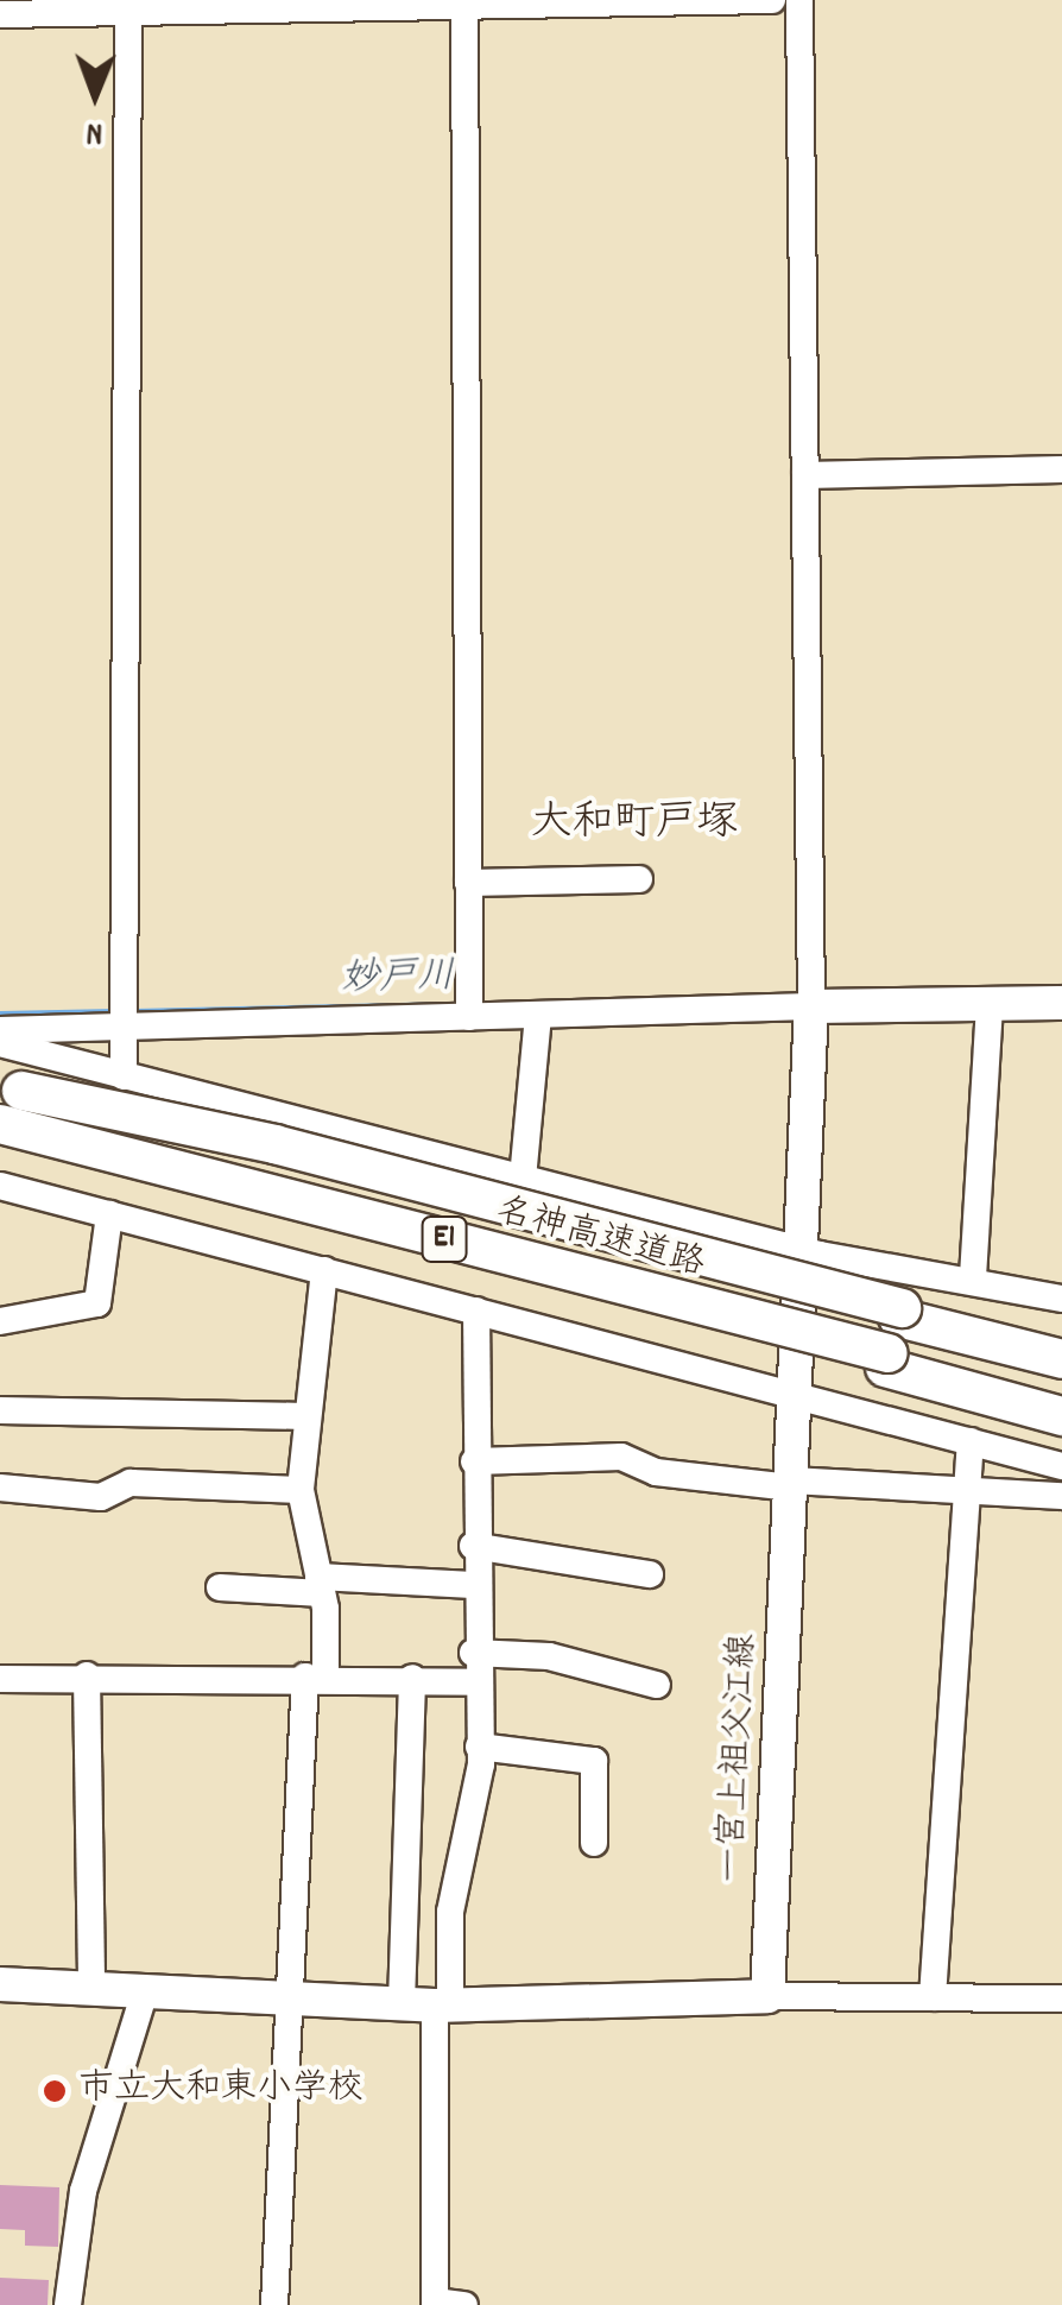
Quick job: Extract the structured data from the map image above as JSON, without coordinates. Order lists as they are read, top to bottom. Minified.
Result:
{"streets":{"highway":["E1","名神高速道路"],"main road":["一宮上祖父江線"]},"districts":["大和町戸塚"],"water":["妙戸川"],"places":["市立大和東小学校"],"north":"bottom"}
